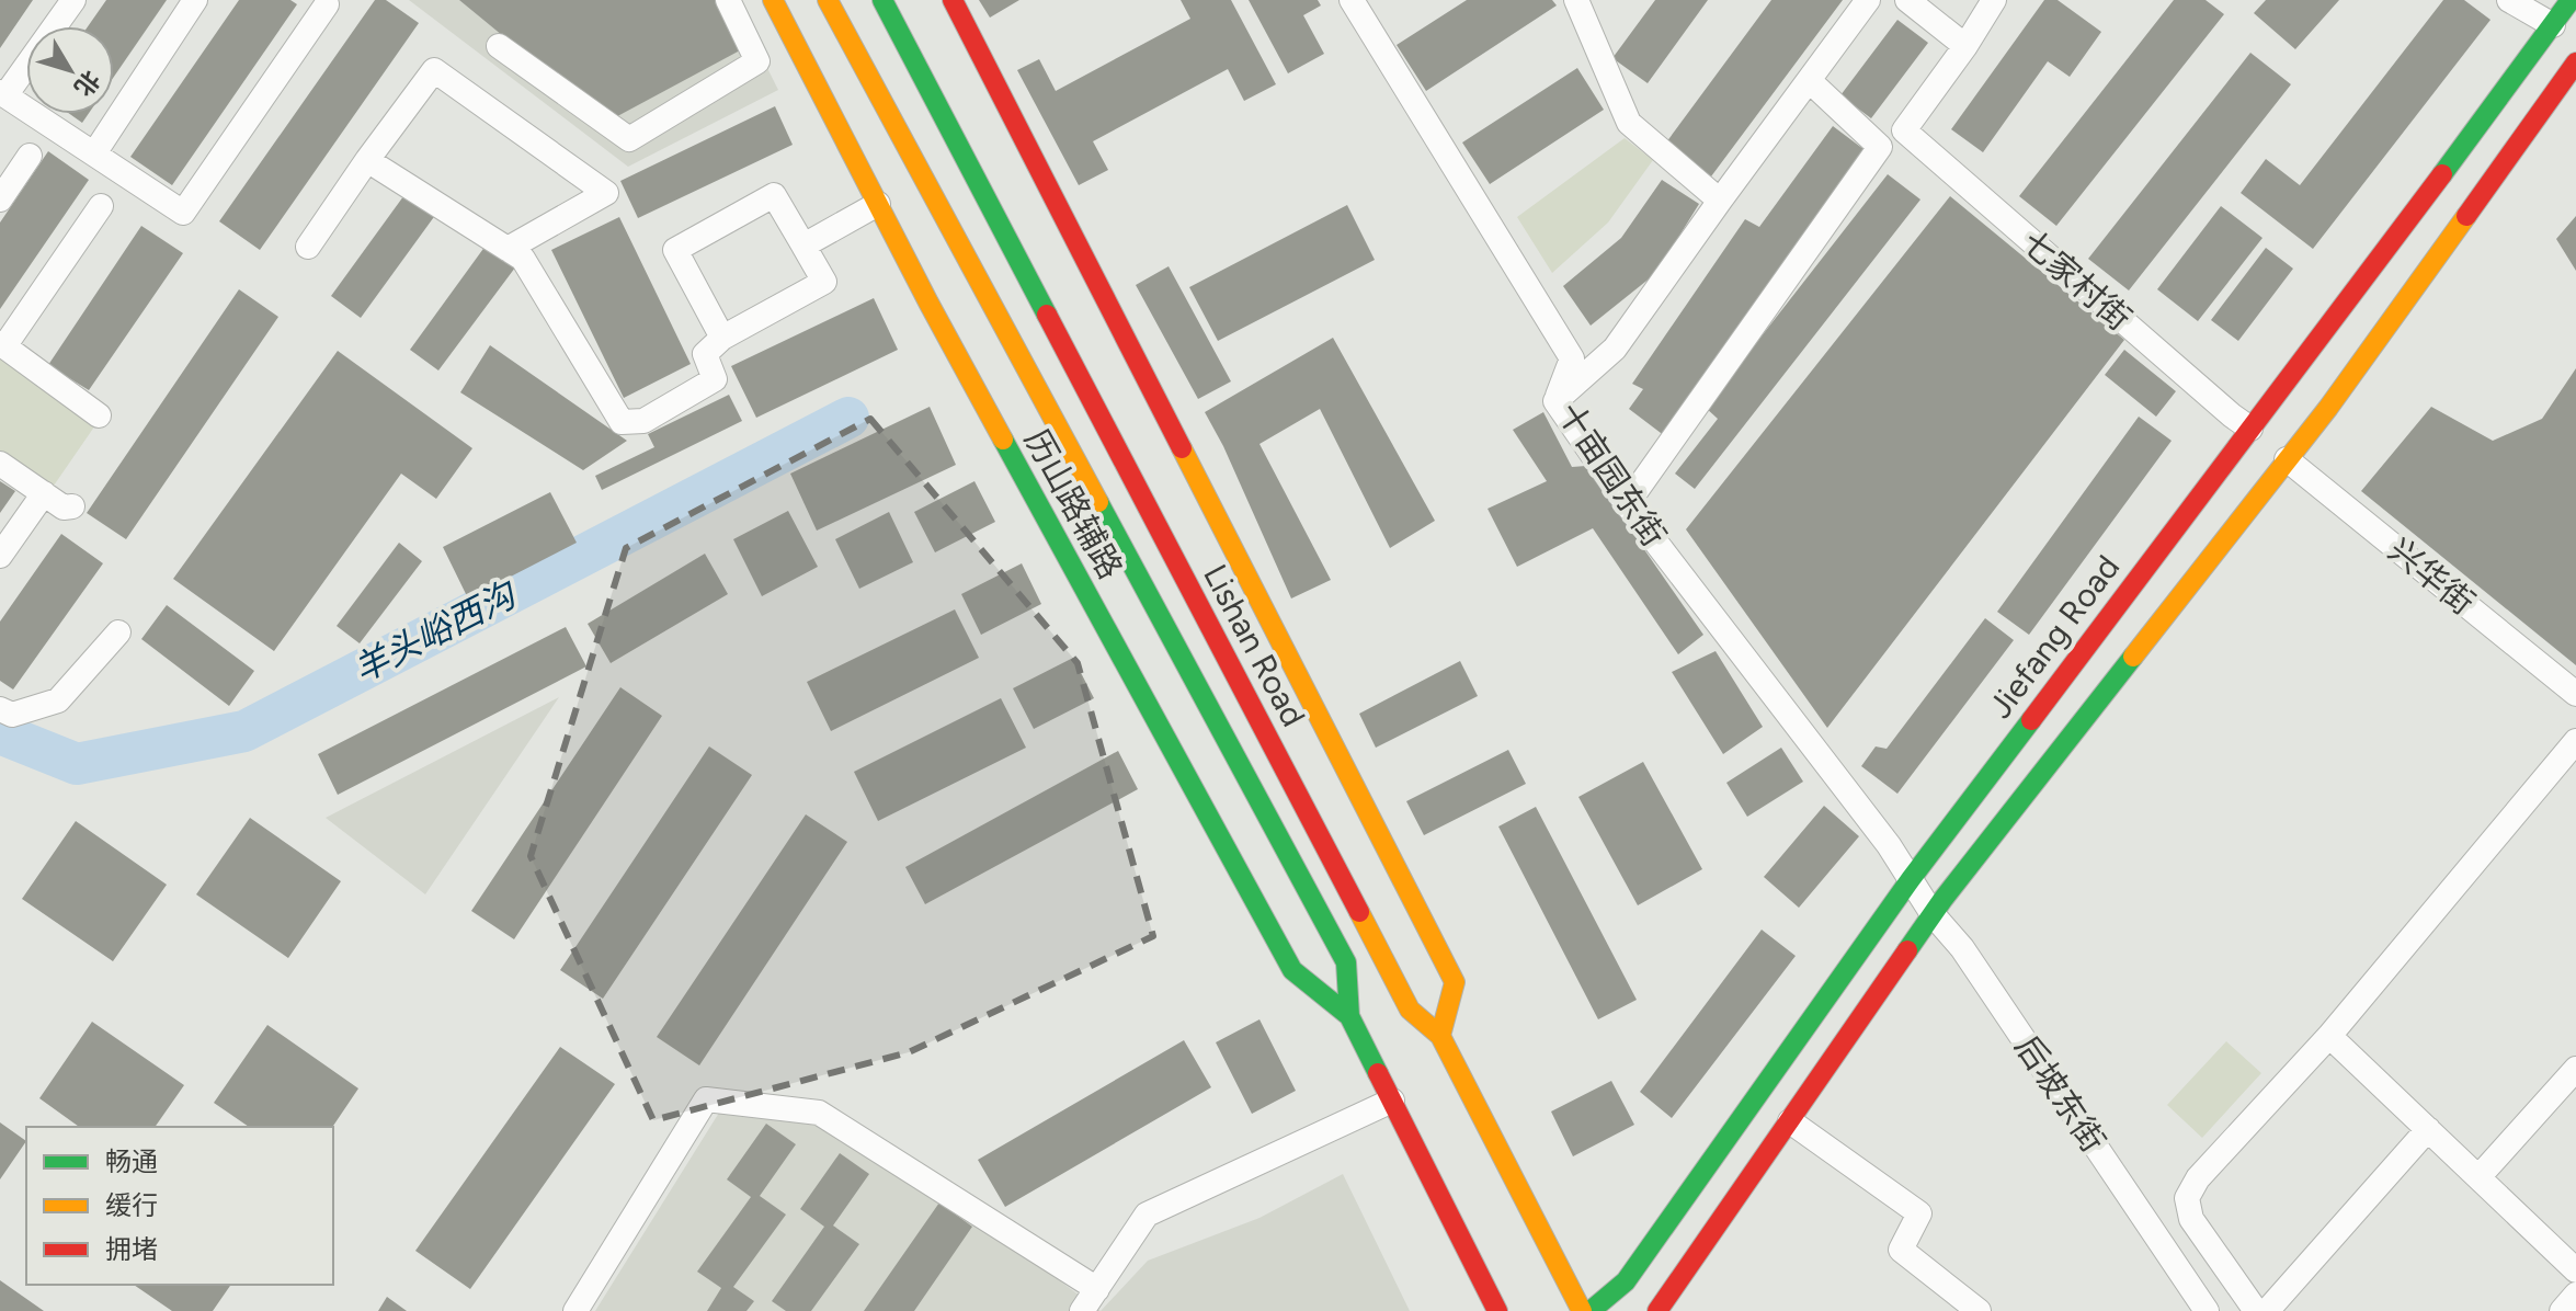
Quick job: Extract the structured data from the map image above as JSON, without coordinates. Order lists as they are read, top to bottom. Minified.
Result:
{"streets":{"main road":["历山路辅路","Jiefang Road","Lishan Road"],"street":["七家村街","十亩园东街","兴华街","后坡东街"]},"crossings":[["七家村街","Jiefang Road"],["十亩园东街","Jiefang Road"],["十亩园东街","后坡东街"],["历山路辅路","Lishan Road"],["Jiefang Road","后坡东街"]],"water":["羊头峪西沟"],"legend":["畅通","缓行","拥堵"],"north":"bottom right"}
